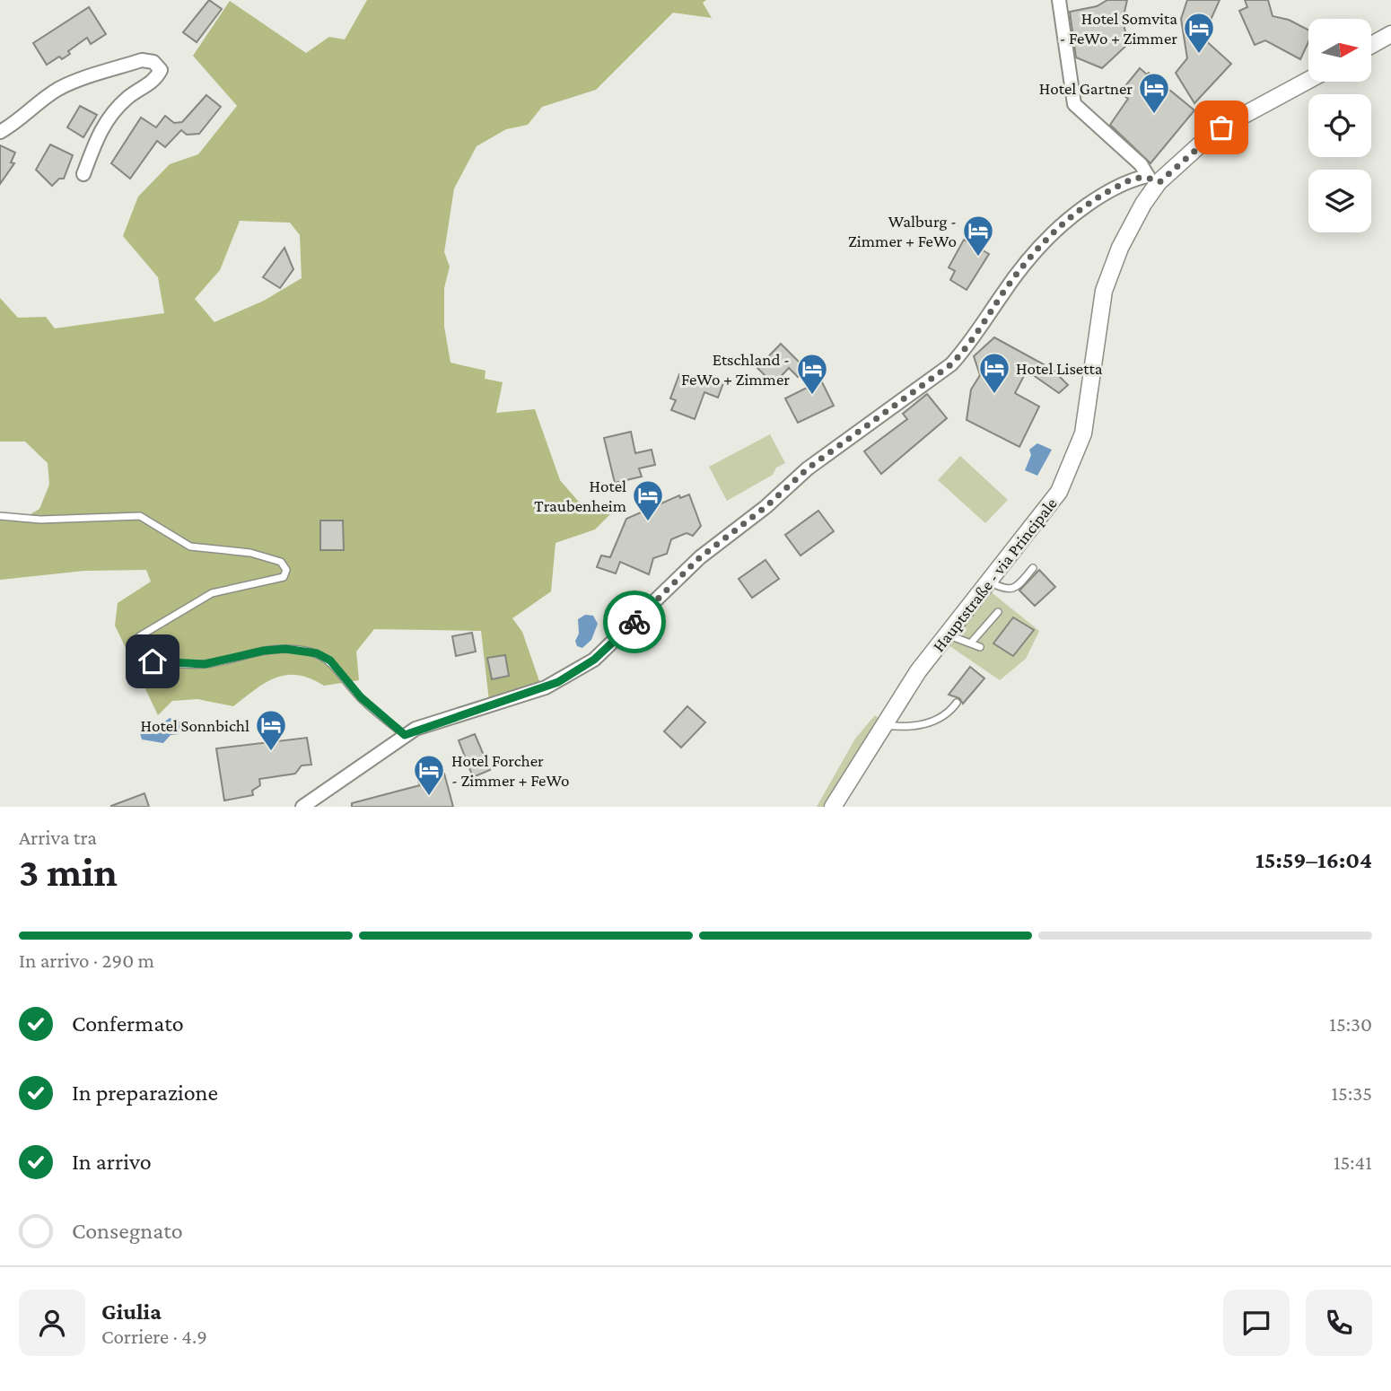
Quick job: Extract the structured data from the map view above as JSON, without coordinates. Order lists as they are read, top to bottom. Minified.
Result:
{"streets":{"street":["Hauptstraße - via Principale"]},"places":{"hotel":["Hotel Somvita - FeWo + Zimmer","Hotel Gartner","Walburg - Zimmer + FeWo","Hotel Lisetta","Etschland - FeWo + Zimmer","Hotel Traubenheim","Hotel Sonnbichl","Hotel Forcher - Zimmer + FeWo"]},"north":"right","page":{"heading":["3 min","Arriva tra","15:59–16:04"],"panel":["Giulia","Corriere · 4.9"],"bar":"In arrivo · 290 m","list":[["Confermato","15:30"],["In preparazione","15:35"],["In arrivo","15:41"],"Consegnato"]}}
